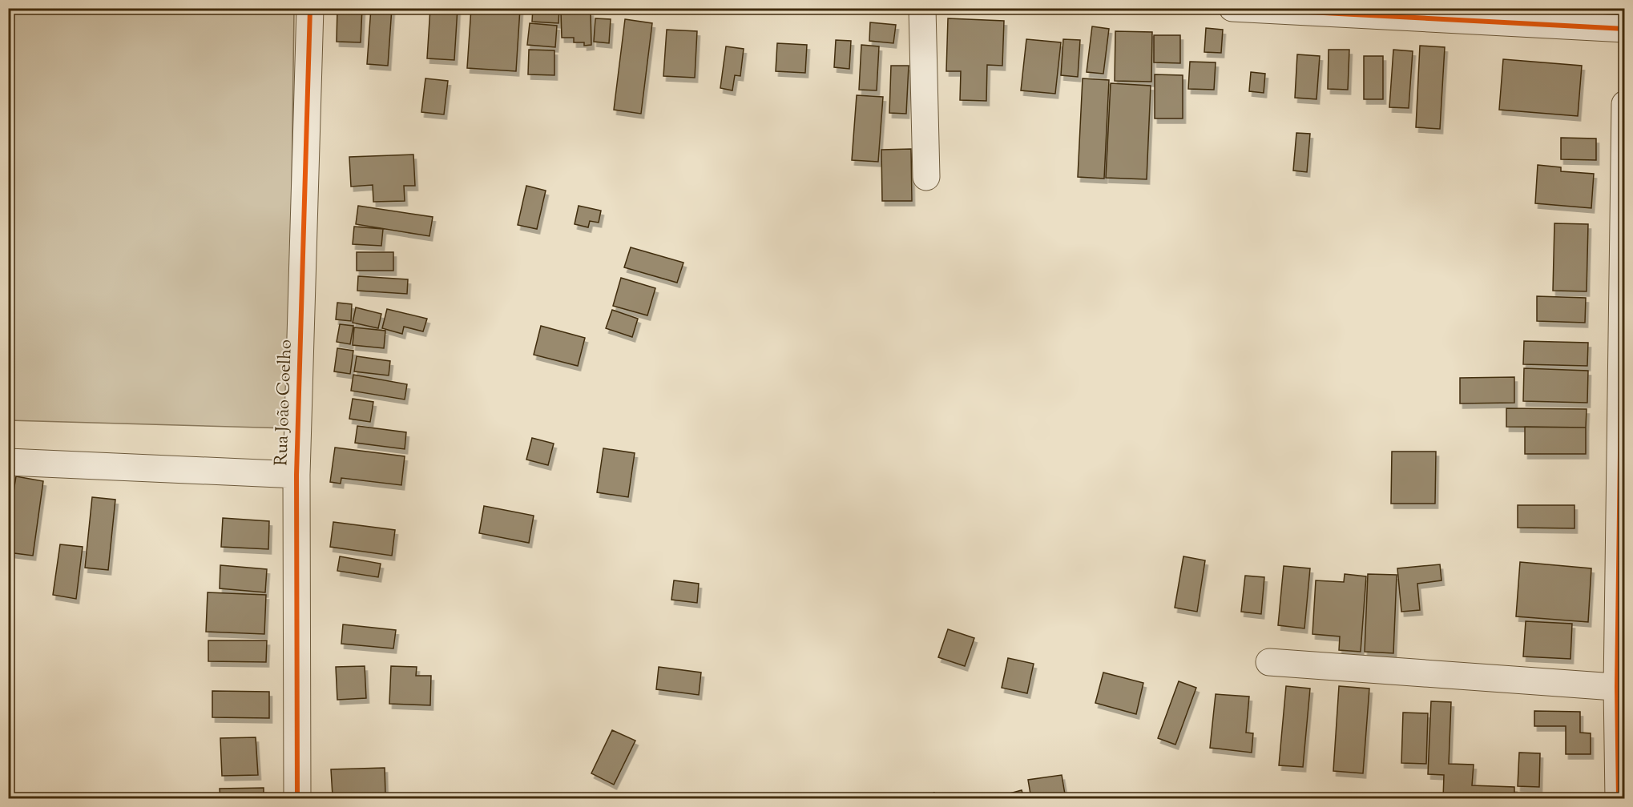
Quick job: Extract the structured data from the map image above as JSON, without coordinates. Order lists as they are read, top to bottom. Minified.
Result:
{"streets":{"street":["Rua João Coelho"]}}
